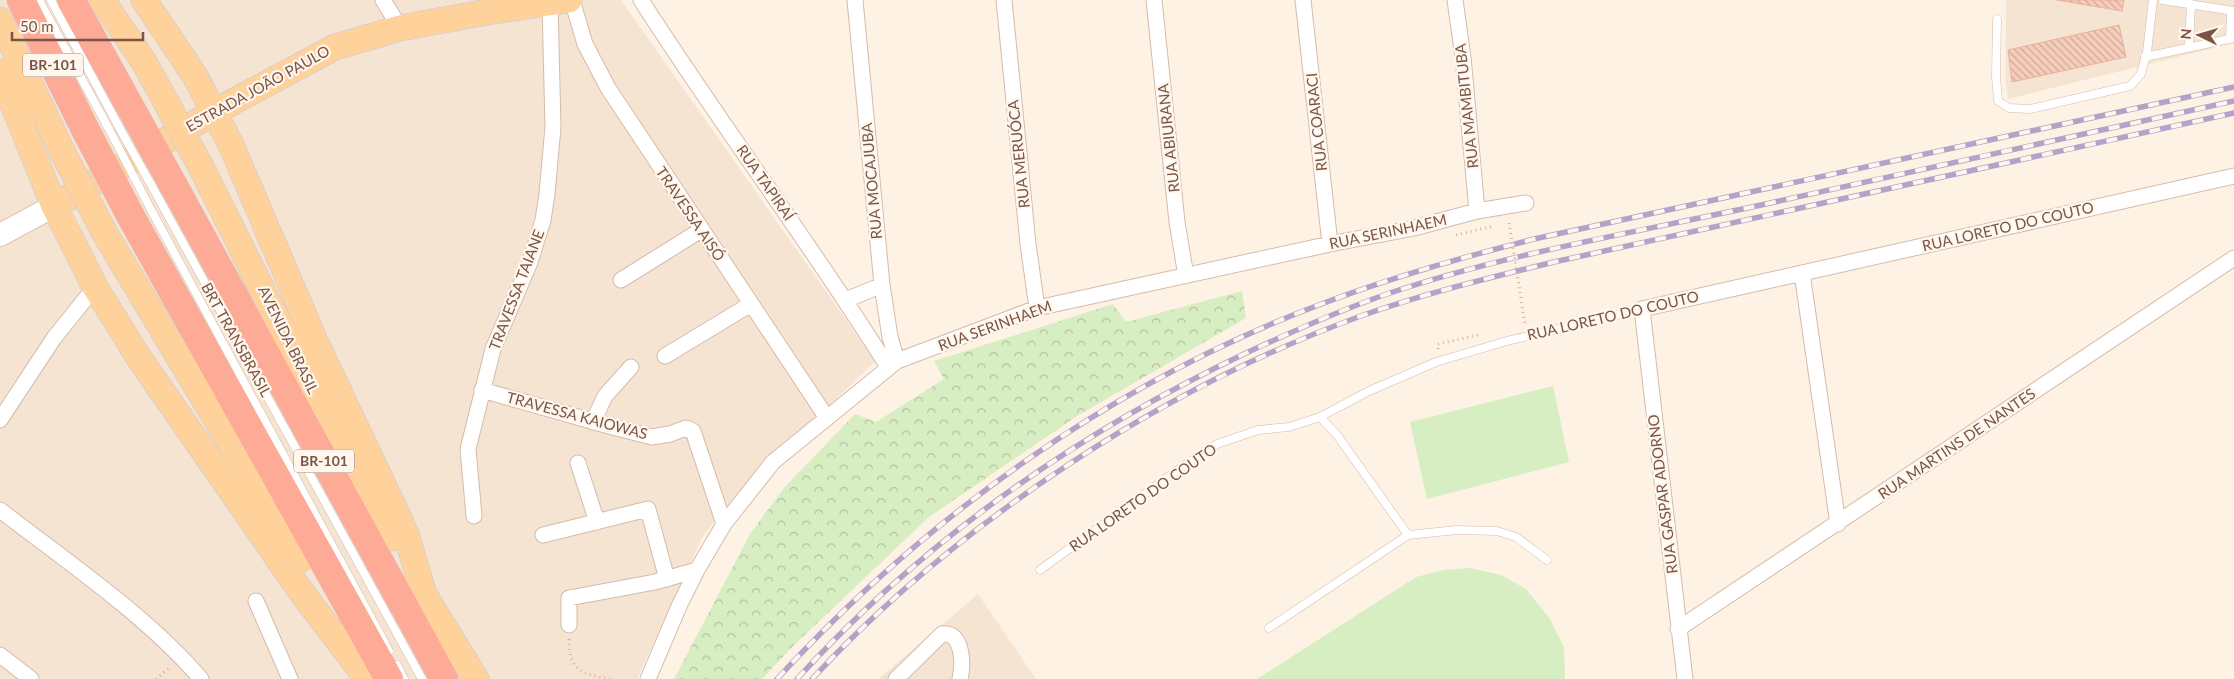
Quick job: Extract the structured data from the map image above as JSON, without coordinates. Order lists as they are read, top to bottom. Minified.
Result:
{"streets":{"highway":["BR-101","AVENIDA BRASIL"],"main road":["ESTRADA JOÃO PAULO"],"street":["RUA MAMBITUBA","RUA COARACI","RUA ABIURANA","RUA MERUÓCA","RUA MOCAJUBA","RUA TAPIRAÍ","TRAVESSA AISÓ","RUA LORETO DO COUTO","RUA SERINHAEM","TRAVESSA TAIANE","TRAVESSA KAIOWAS","RUA MARTINS DE NANTES","RUA GASPAR ADORNO"],"lane":["BRT TRANSBRASIL"]},"crossings":[["BR-101","BRT TRANSBRASIL"],["ESTRADA JOÃO PAULO","TRAVESSA AISÓ"],["ESTRADA JOÃO PAULO","TRAVESSA TAIANE"],["RUA MAMBITUBA","RUA SERINHAEM"],["RUA COARACI","RUA SERINHAEM"],["RUA ABIURANA","RUA SERINHAEM"],["RUA MERUÓCA","RUA SERINHAEM"],["RUA MOCAJUBA","RUA TAPIRAÍ"],["RUA MOCAJUBA","RUA SERINHAEM"],["RUA TAPIRAÍ","RUA SERINHAEM"],["TRAVESSA AISÓ","RUA SERINHAEM"],["TRAVESSA AISÓ","TRAVESSA TAIANE"],["RUA LORETO DO COUTO","RUA GASPAR ADORNO"],["RUA SERINHAEM","TRAVESSA KAIOWAS"],["TRAVESSA TAIANE","TRAVESSA KAIOWAS"],["BRT TRANSBRASIL","AVENIDA BRASIL"],["RUA MARTINS DE NANTES","RUA GASPAR ADORNO"]],"scale_bar":"50 m","north":"left"}
